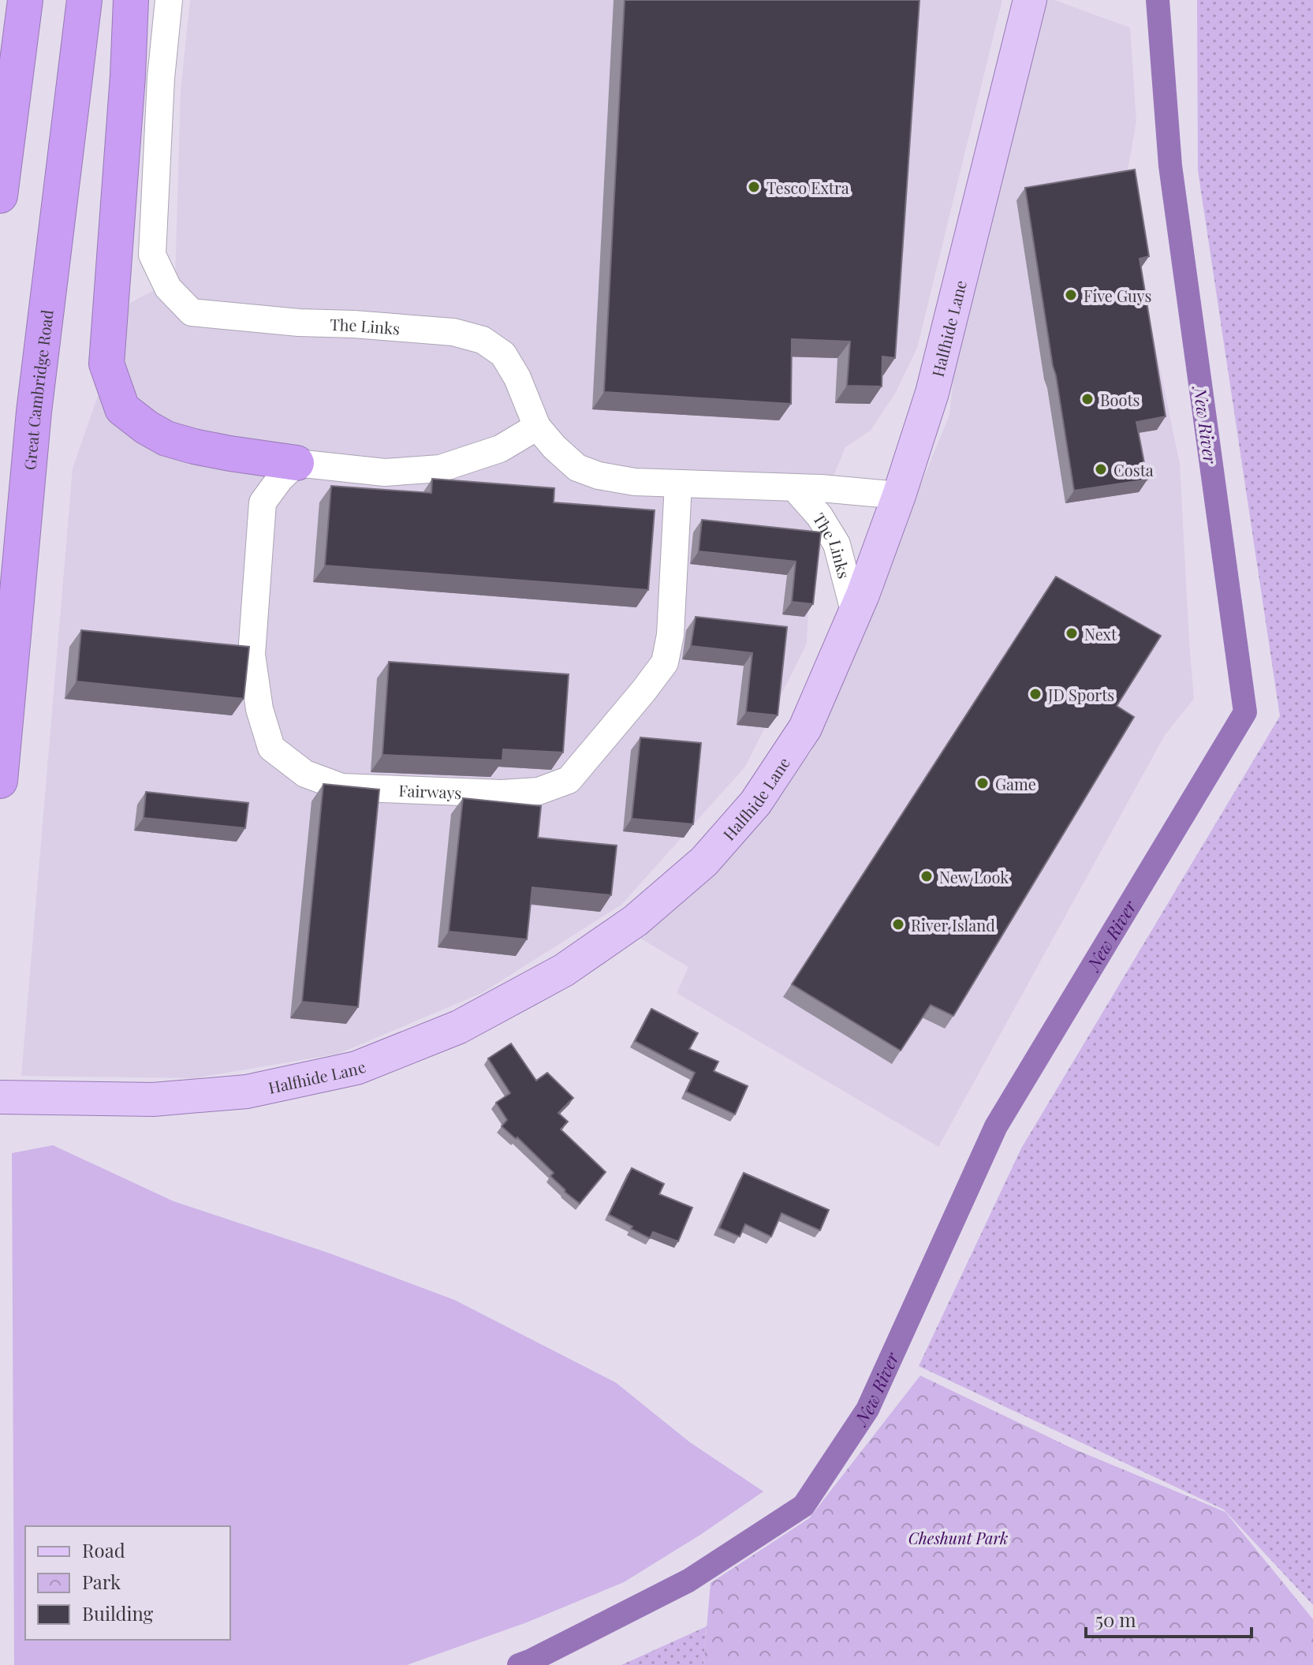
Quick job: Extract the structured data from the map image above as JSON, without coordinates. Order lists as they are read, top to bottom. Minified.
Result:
{"streets":{"highway":["Great Cambridge Road"],"main road":["Halfhide Lane"],"street":["The Links","Fairways"]},"crossings":[["The Links","Halfhide Lane"],["The Links","Fairways"]],"water":["New River"],"parks":["Cheshunt Park"],"places":["Tesco Extra","Five Guys","Boots","Costa","Next","JD Sports","Game","New Look","River Island"],"legend":["Road","Park","Building"],"scale_bar":"50 m"}
